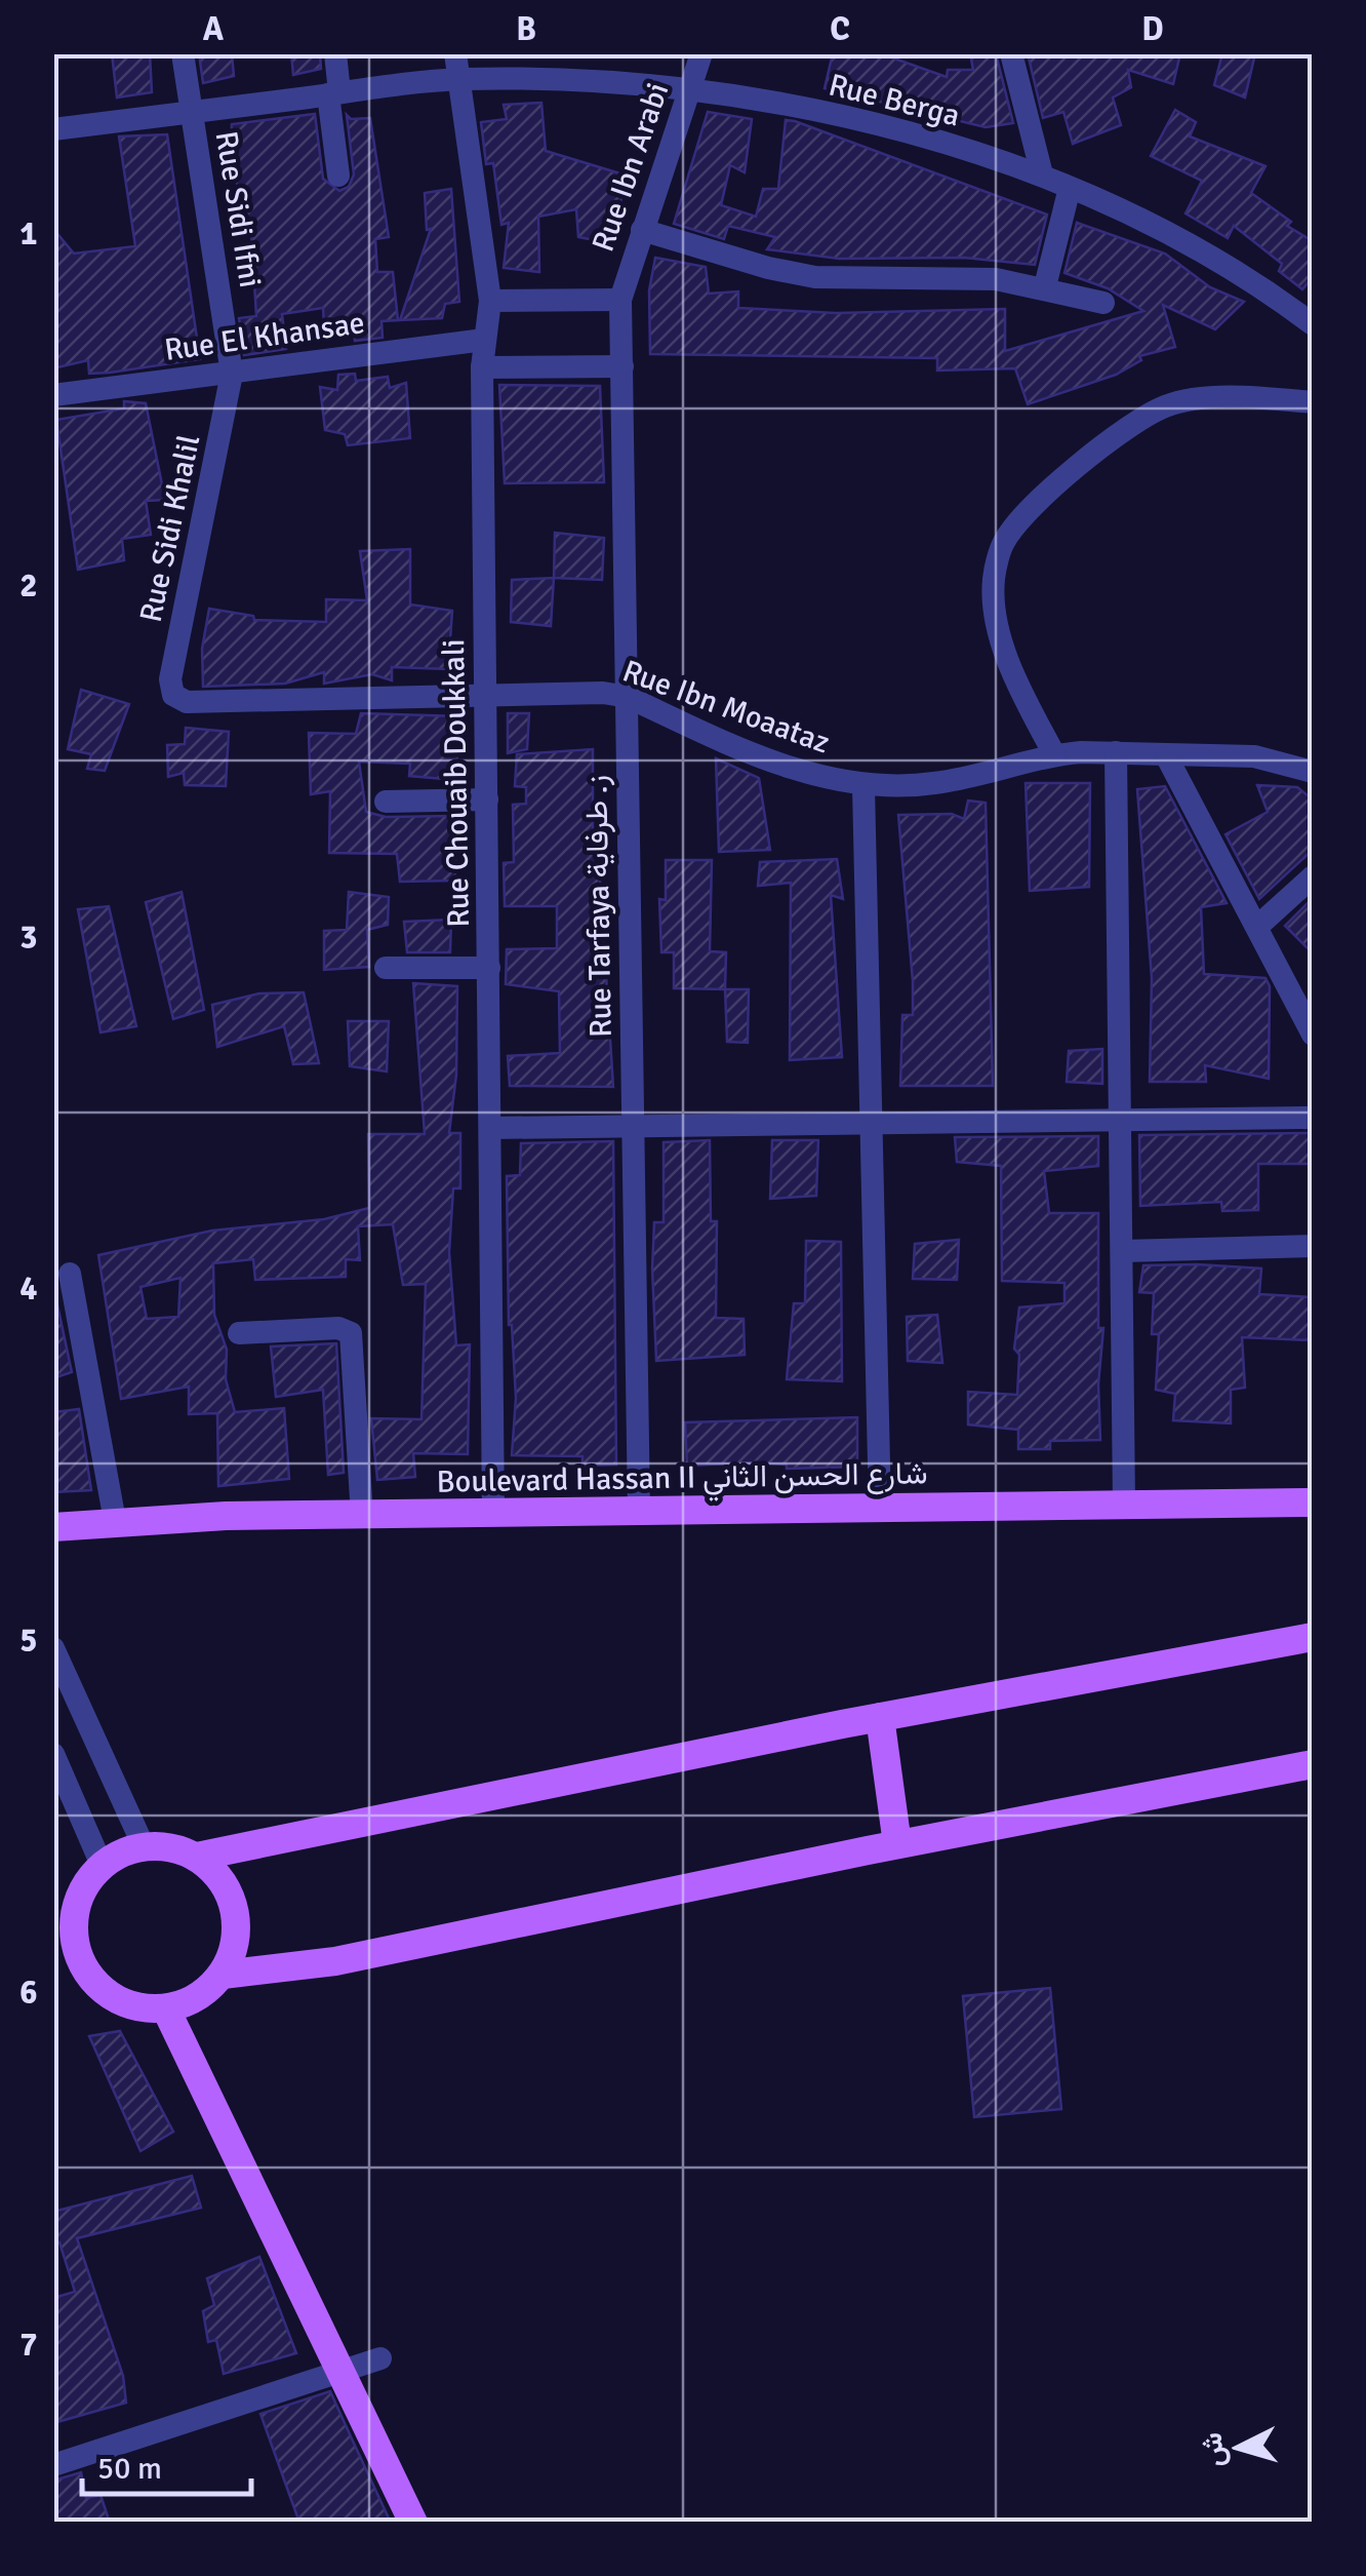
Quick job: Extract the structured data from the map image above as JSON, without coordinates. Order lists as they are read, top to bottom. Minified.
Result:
{"streets":{"main road":["Boulevard Hassan II شارع الحسن الثاني"],"street":["Rue Berga","Rue Ibn Arabi","Rue Sidi Ifni","Rue El Khansae","Rue Sidi Khalil","Rue Ibn Moaataz","Rue Chouaib Doukkali","Rue Tarfaya ز. طرفاية"]},"crossings":[["Rue Berga","Rue Ibn Arabi"],["Rue Berga","Rue Sidi Ifni"],["Rue Berga","Rue Chouaib Doukkali"],["Rue Ibn Arabi","Rue Tarfaya ز. طرفاية"],["Rue Sidi Ifni","Rue El Khansae"],["Rue Sidi Ifni","Rue Sidi Khalil"],["Rue El Khansae","Rue Sidi Khalil"],["Rue El Khansae","Rue Chouaib Doukkali"],["Rue Sidi Khalil","Rue Ibn Moaataz"],["Rue Ibn Moaataz","Rue Chouaib Doukkali"],["Rue Ibn Moaataz","Rue Tarfaya ز. طرفاية"],["Rue Chouaib Doukkali","Boulevard Hassan II شارع الحسن الثاني"],["Rue Tarfaya ز. طرفاية","Boulevard Hassan II شارع الحسن الثاني"]],"scale_bar":"50 m","north":"left","grid":{"columns":["A","B","C","D"],"rows":["1","2","3","4","5","6","7"]}}
